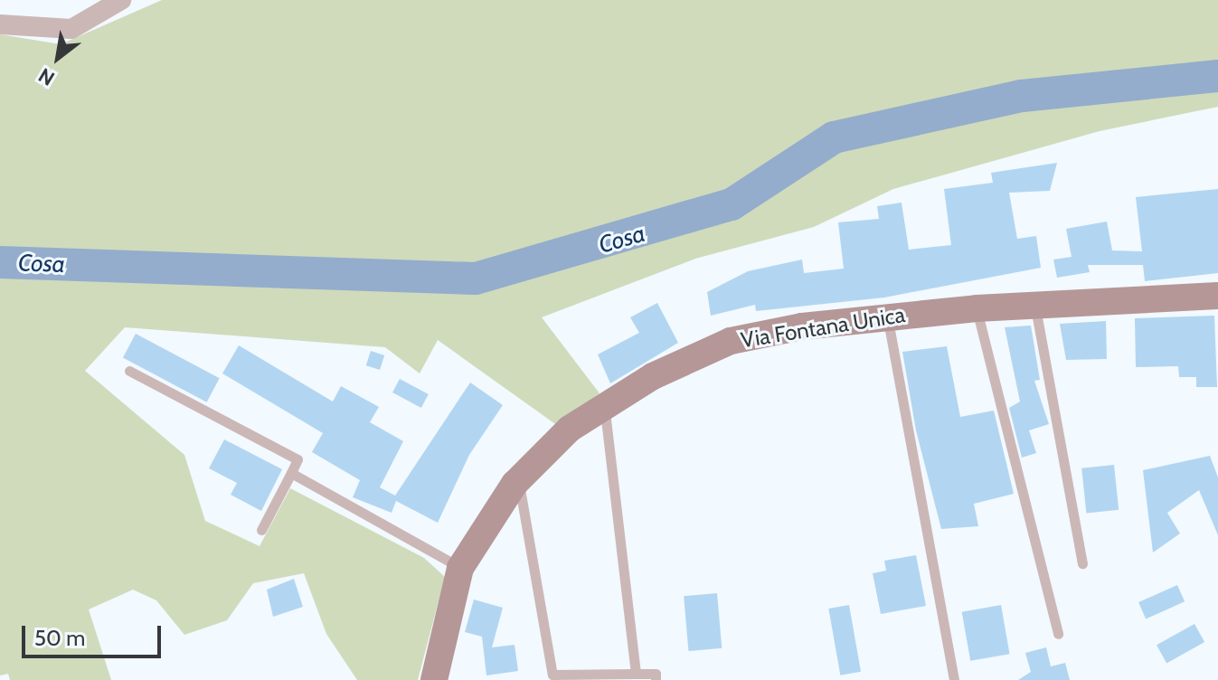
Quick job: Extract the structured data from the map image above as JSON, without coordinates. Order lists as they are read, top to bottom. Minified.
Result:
{"streets":{"main road":["Via Fontana Unica"]},"water":["Cosa"],"scale_bar":"50 m","north":"bottom left"}
